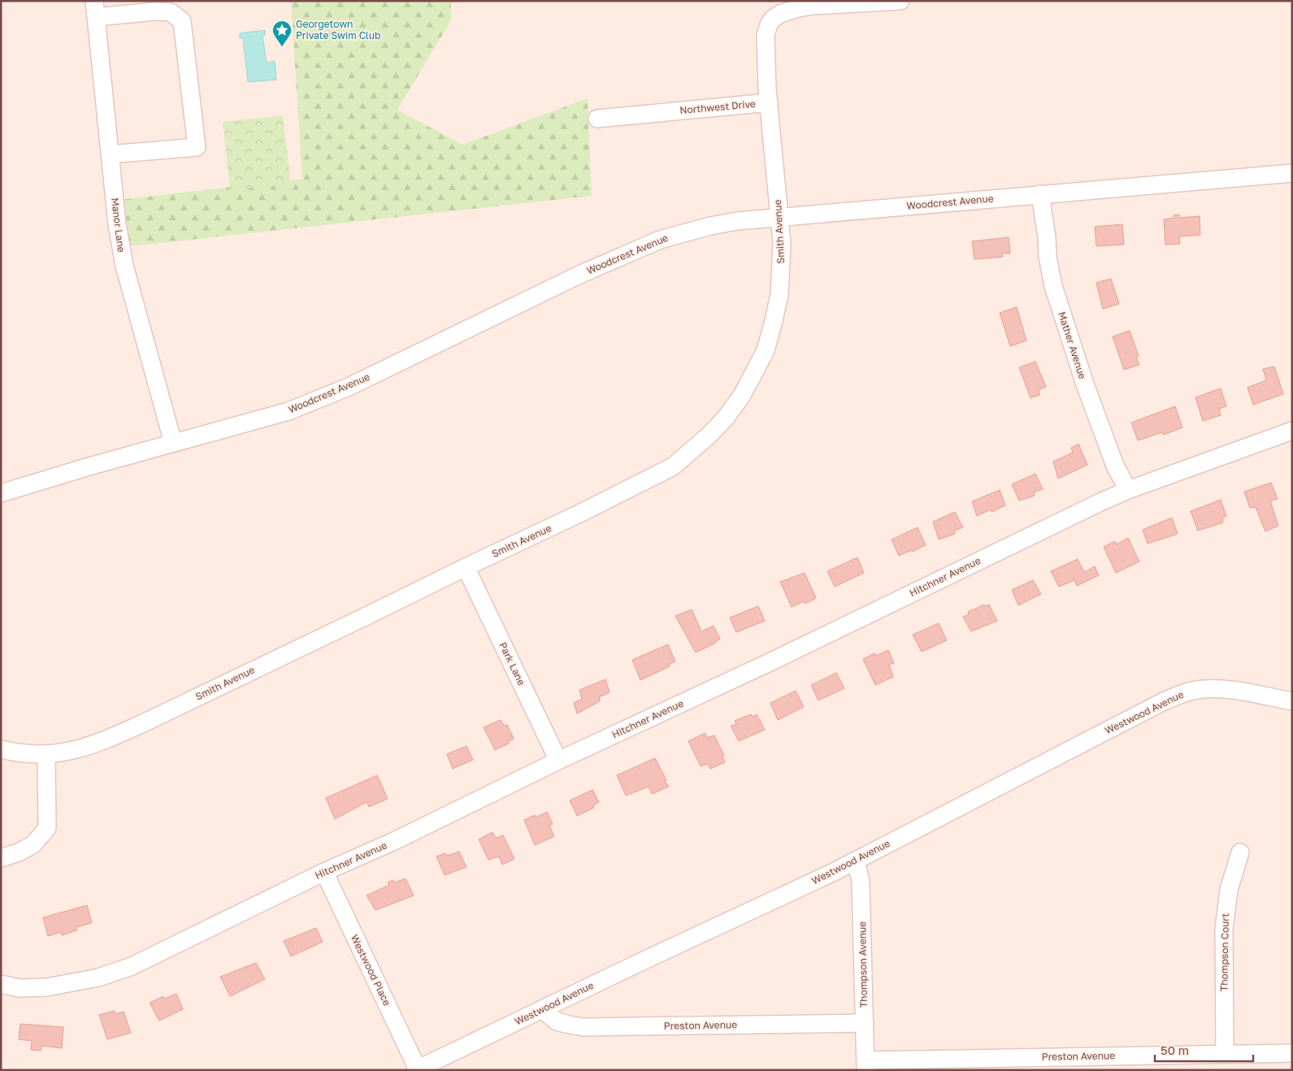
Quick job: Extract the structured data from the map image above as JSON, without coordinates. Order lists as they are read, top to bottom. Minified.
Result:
{"streets":{"street":["Northwest Drive","Woodcrest Avenue","Manor Lane","Smith Avenue","Mather Avenue","Hitchner Avenue","Park Lane","Westwood Avenue","Thompson Court","Thompson Avenue","Westwood Place","Preston Avenue"]},"crossings":[["Northwest Drive","Smith Avenue"],["Woodcrest Avenue","Manor Lane"],["Woodcrest Avenue","Smith Avenue"],["Woodcrest Avenue","Mather Avenue"],["Smith Avenue","Park Lane"],["Mather Avenue","Hitchner Avenue"],["Hitchner Avenue","Park Lane"],["Hitchner Avenue","Westwood Place"],["Westwood Avenue","Thompson Avenue"],["Westwood Avenue","Westwood Place"],["Westwood Avenue","Preston Avenue"],["Thompson Court","Preston Avenue"],["Thompson Avenue","Preston Avenue"]],"places":{"place":["Georgetown Private Swim Club"]},"scale_bar":"50 m"}
